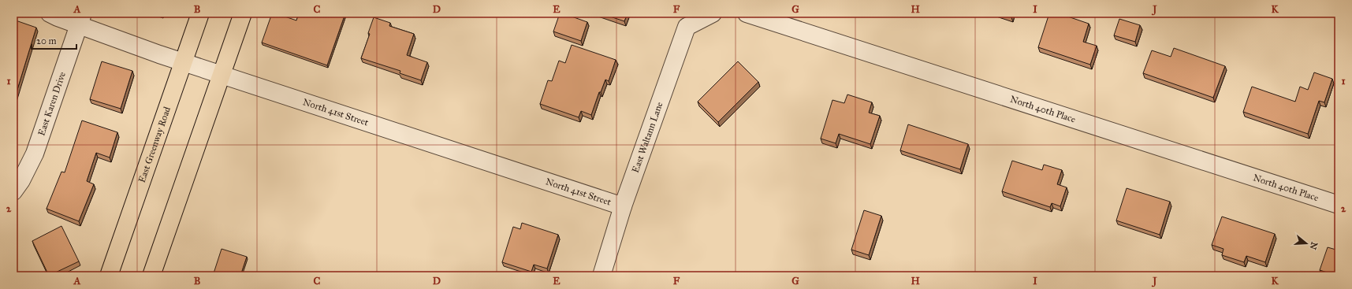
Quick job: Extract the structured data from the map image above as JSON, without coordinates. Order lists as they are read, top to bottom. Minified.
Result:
{"streets":{"main road":["East Greenway Road"],"street":["East Karen Drive","North 40th Place","North 41st Street","East Waltann Lane"]},"crossings":[["East Karen Drive","North 41st Street"],["North 41st Street","East Waltann Lane"],["North 41st Street","East Greenway Road"]],"scale_bar":"20 m","north":"right","grid":{"columns":["A","B","C","D","E","F","G","H","I","J","K"],"rows":["1","2"]}}
